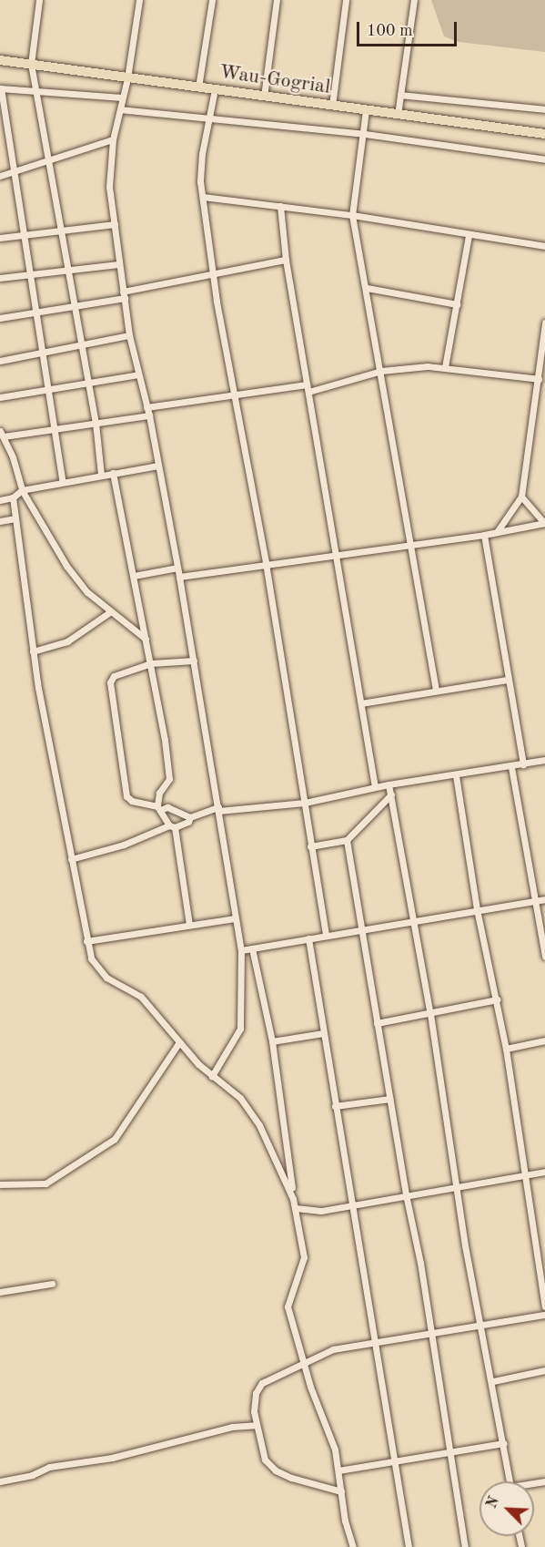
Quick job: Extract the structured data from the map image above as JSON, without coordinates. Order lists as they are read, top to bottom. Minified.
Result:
{"streets":{"main road":["Wau-Gogrial"]},"scale_bar":"100 m","north":"top left"}
